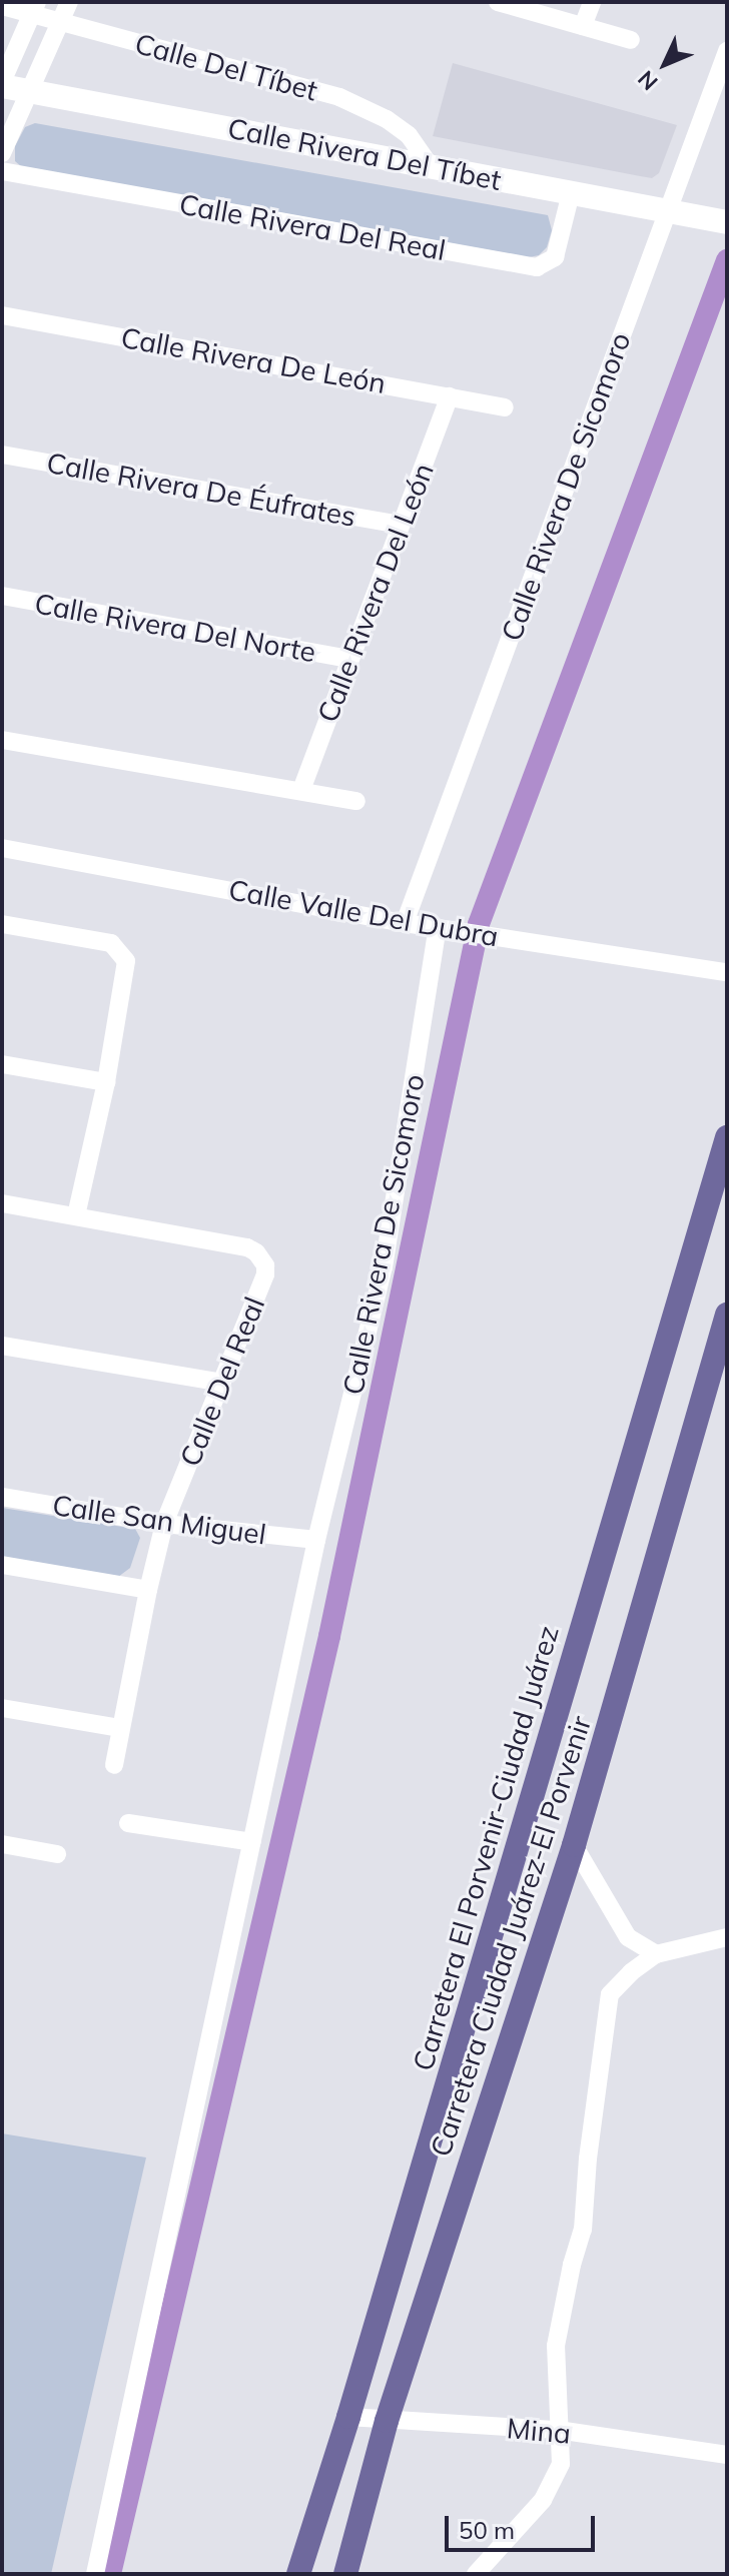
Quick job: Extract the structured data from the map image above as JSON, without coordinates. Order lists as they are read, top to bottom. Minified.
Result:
{"streets":{"main road":["Carretera El Porvenir-Ciudad Juárez","Carretera Ciudad Juárez-El Porvenir"],"street":["Calle Del Tíbet","Calle Rivera Del Tíbet","Calle Rivera Del Real","Calle Rivera De León","Calle Rivera De Sicomoro","Calle Rivera De Éufrates","Calle Rivera Del León","Calle Rivera Del Norte","Calle Valle Del Dubra","Calle Del Real","Calle San Miguel","Mina"]},"crossings":[["Calle Del Tíbet","Calle Rivera Del Tíbet"],["Calle Rivera Del Tíbet","Calle Rivera Del Real"],["Calle Rivera Del Tíbet","Calle Rivera De Sicomoro"],["Calle Rivera De León","Calle Rivera Del León"],["Calle Rivera De Sicomoro","Calle Valle Del Dubra"],["Calle Rivera De Sicomoro","Calle San Miguel"],["Calle Rivera De Éufrates","Calle Rivera Del León"],["Calle Rivera Del León","Calle Rivera Del Norte"],["Calle Del Real","Calle San Miguel"],["Carretera El Porvenir-Ciudad Juárez","Mina"],["Carretera Ciudad Juárez-El Porvenir","Mina"]],"scale_bar":"50 m","north":"bottom left"}
